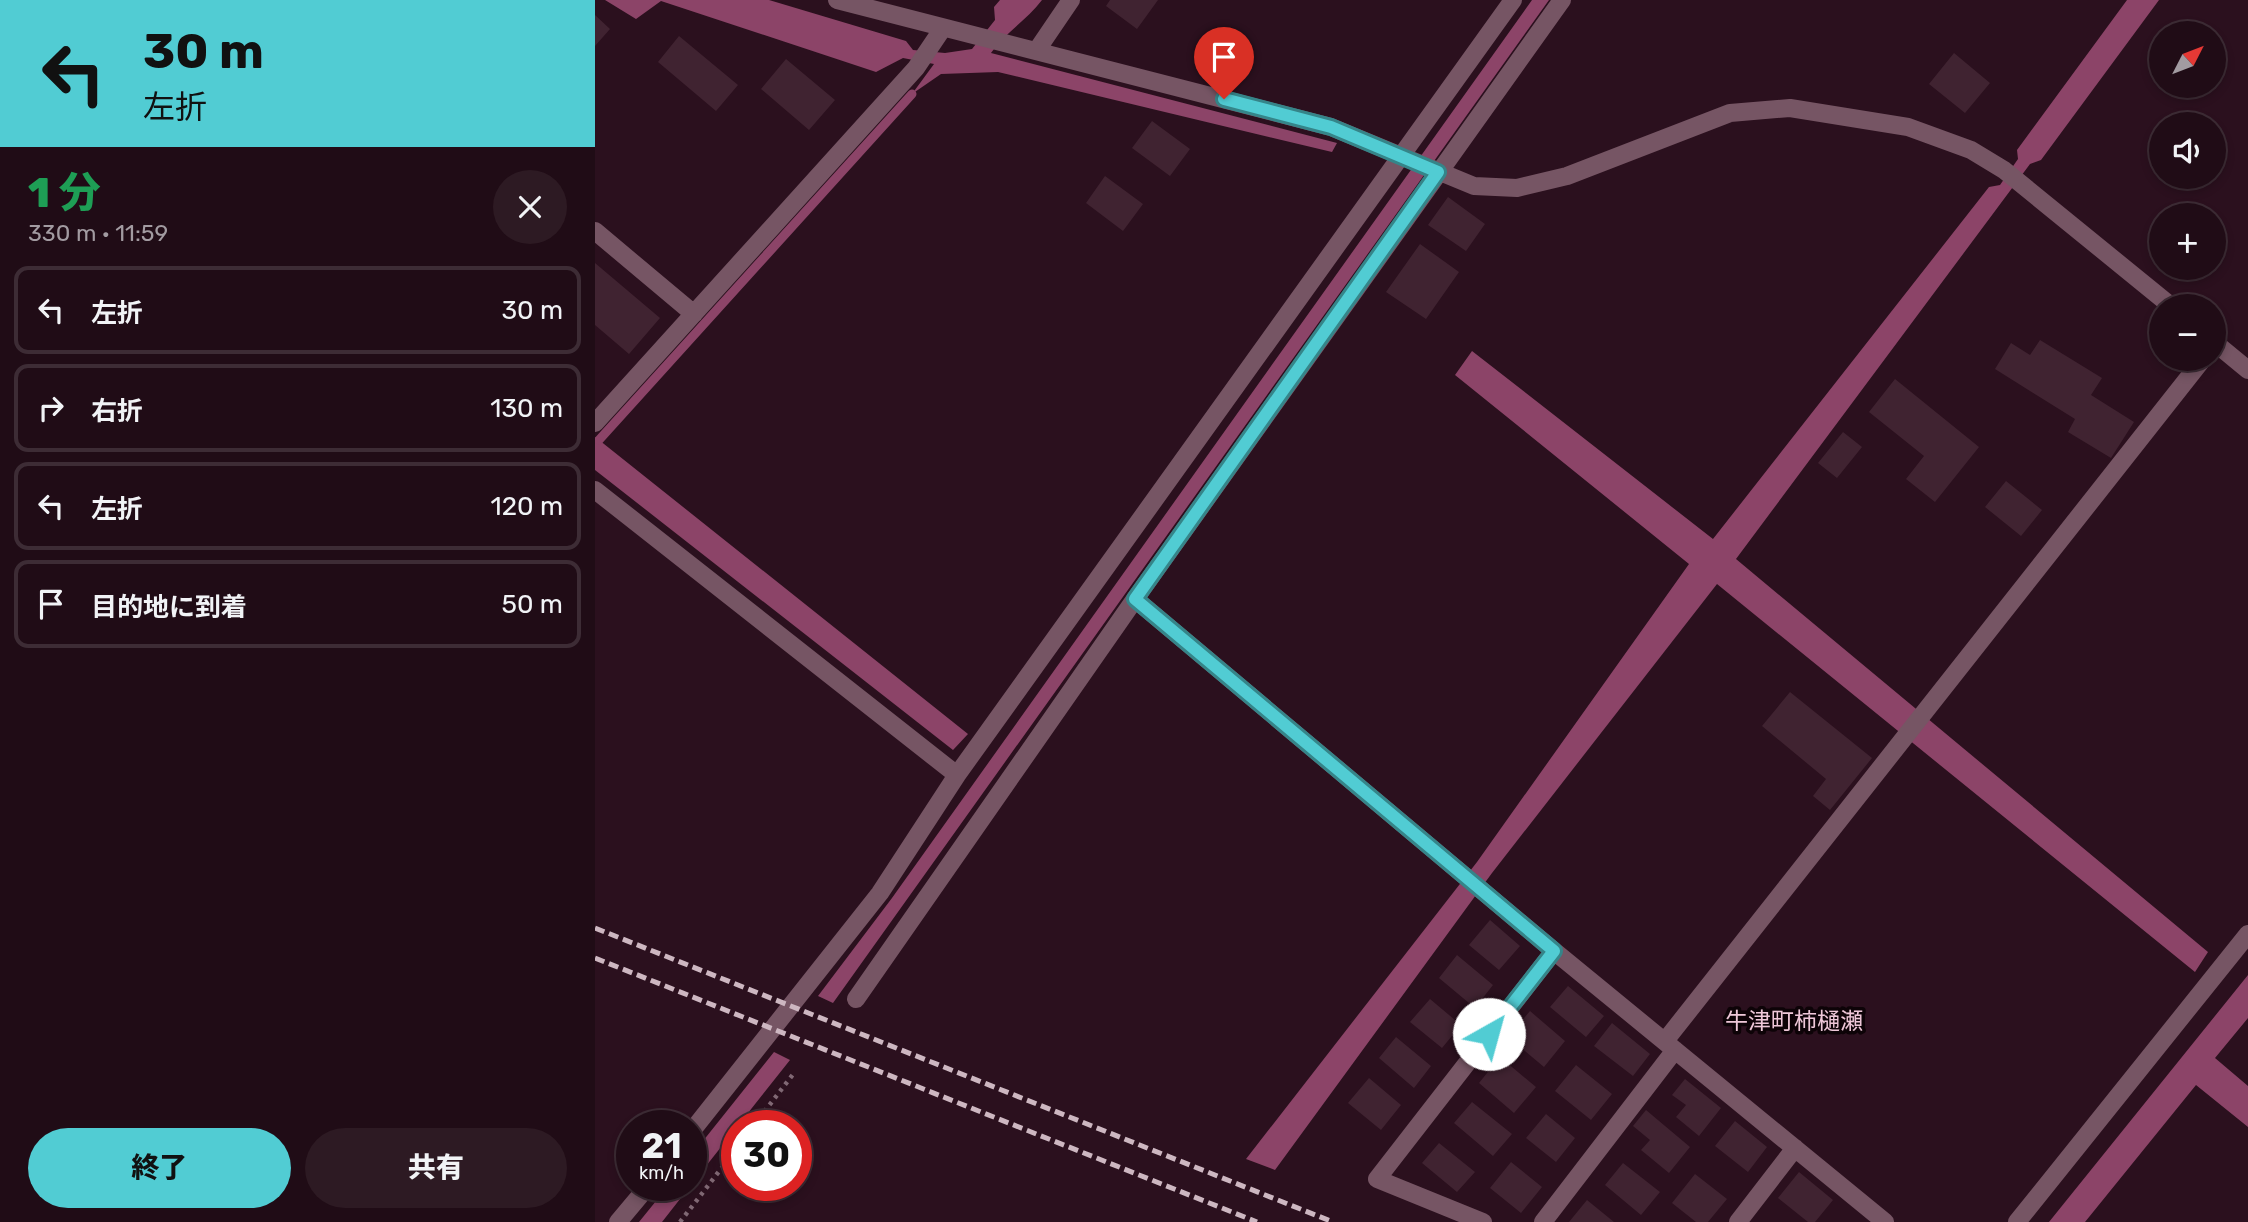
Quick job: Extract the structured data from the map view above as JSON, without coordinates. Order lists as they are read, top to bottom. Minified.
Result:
{"districts":["牛津町柿樋瀬"],"north":"top right","page":{"turn":["30 m","左折"],"map_buttons":["+","−"],"heading":["1 分","330 m · 11:59"],"list":[{"name":"左折","value":"30 m"},{"name":"右折","value":"130 m"},{"name":"左折","value":"120 m"},{"name":"目的地に到着","value":"50 m"}],"speed":"21 km/h","limit":"30","buttons":["終了","共有"]}}
